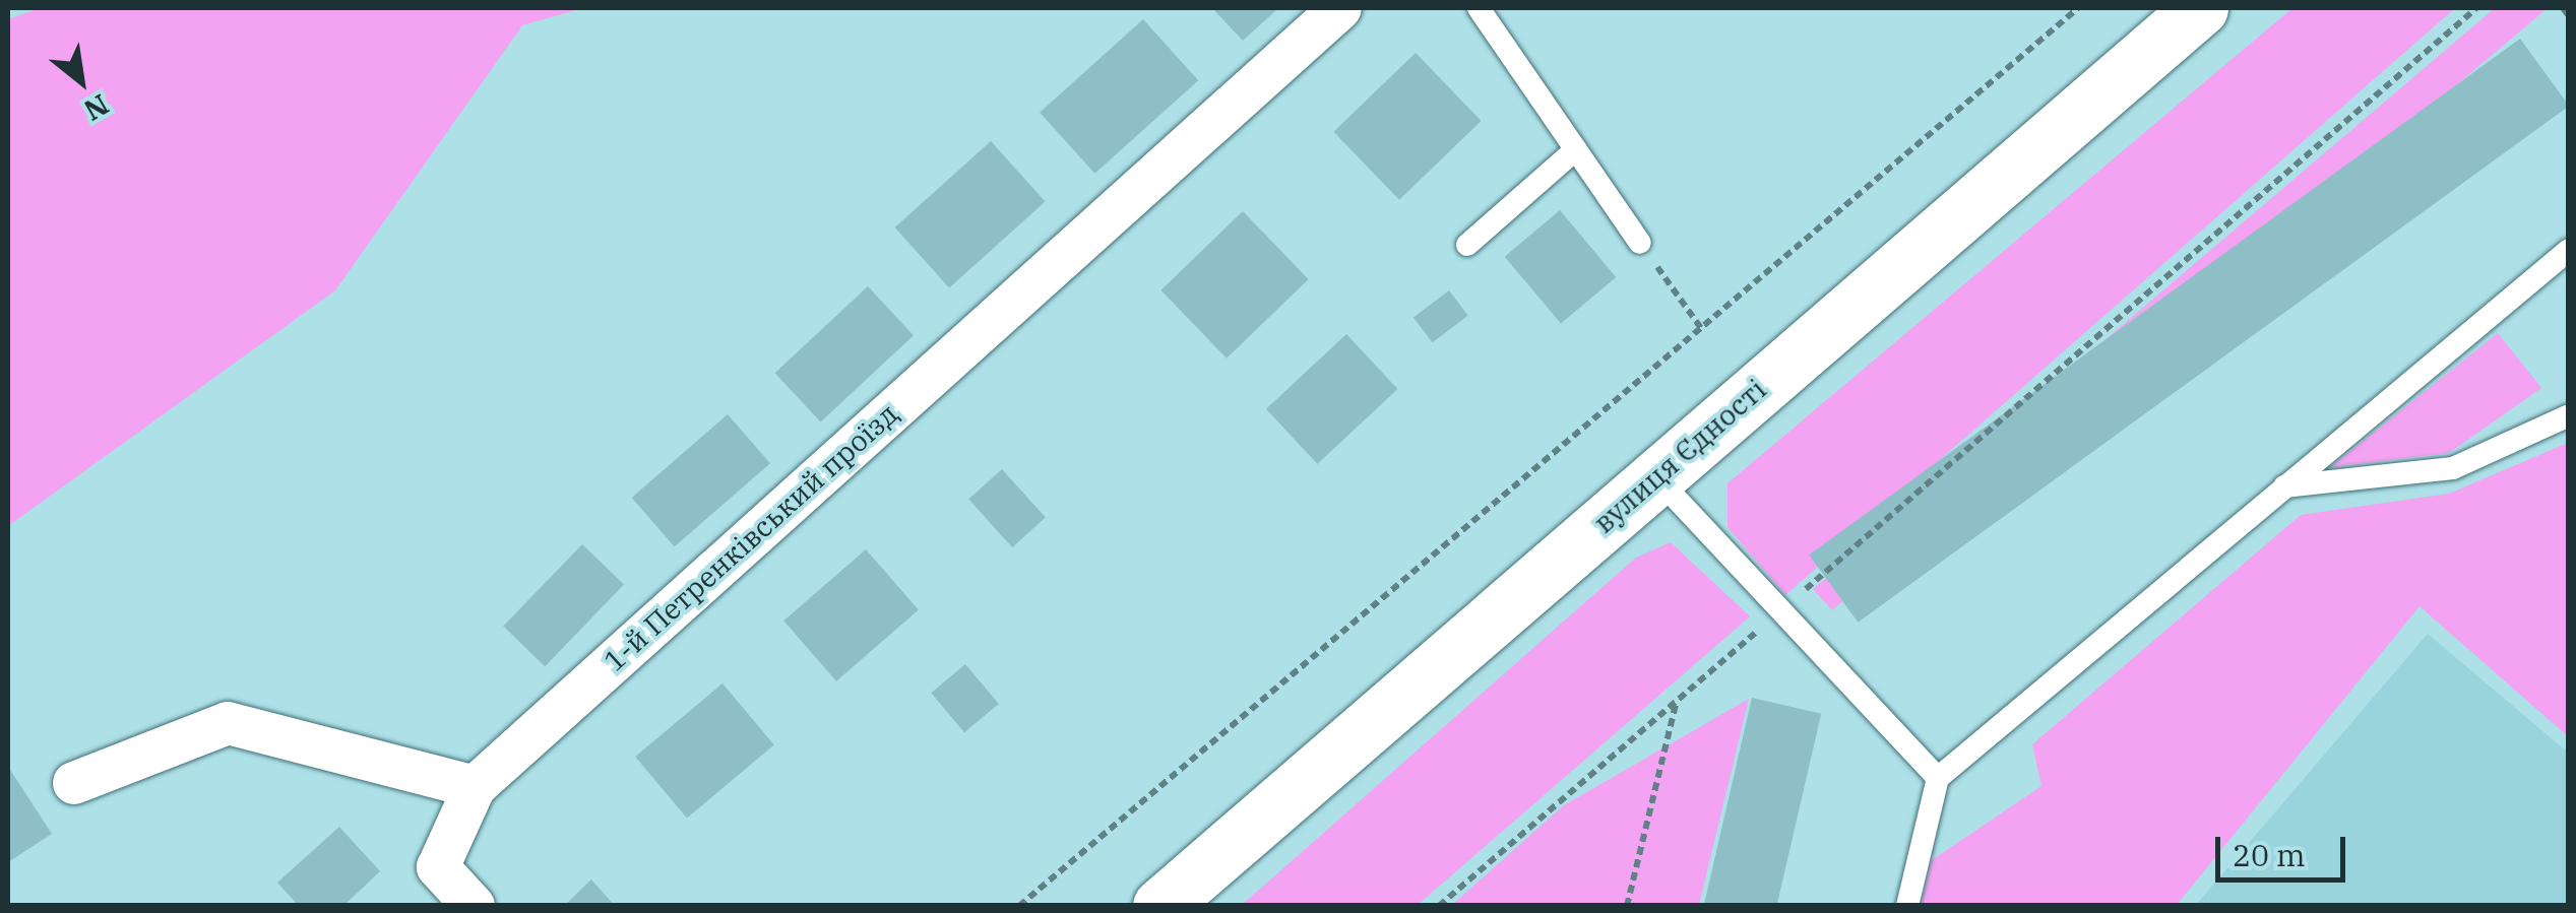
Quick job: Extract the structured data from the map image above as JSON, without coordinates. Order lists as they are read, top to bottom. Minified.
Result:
{"streets":{"street":["вулиця Єдності","1-й Петренківський проїзд"]},"scale_bar":"20 m","north":"bottom right"}
